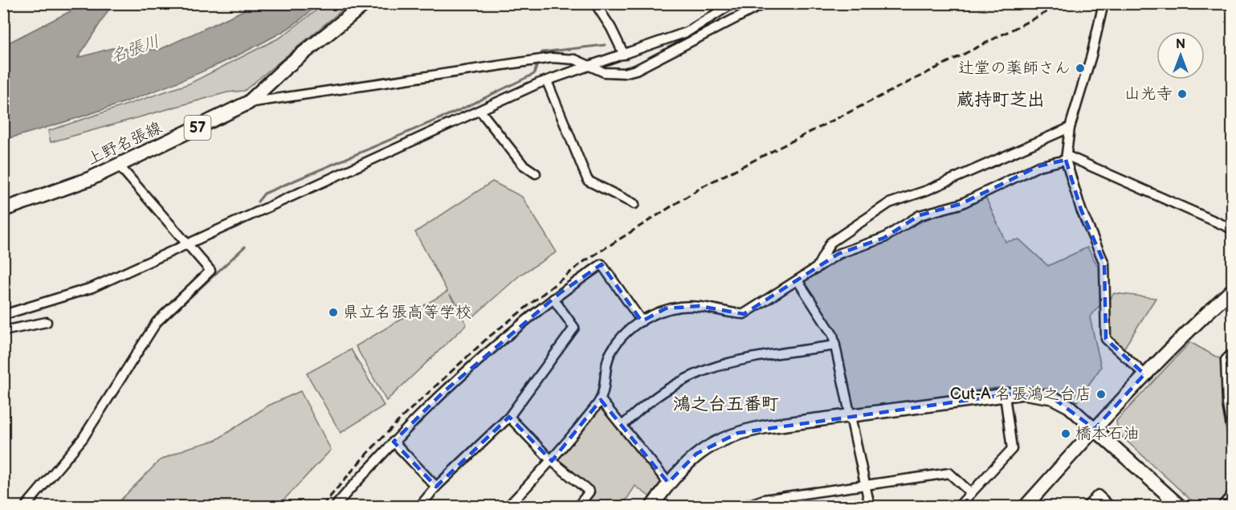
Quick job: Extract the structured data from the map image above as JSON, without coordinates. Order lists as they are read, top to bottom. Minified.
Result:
{"streets":{"main road":["57","上野名張線"]},"districts":["蔵持町芝出","鴻之台五番町"],"water":["名張川"],"places":["辻堂の薬師さん","山光寺","県立名張高等学校","Cut-A 名張鴻之台店","橋本石油"],"north":"top"}
